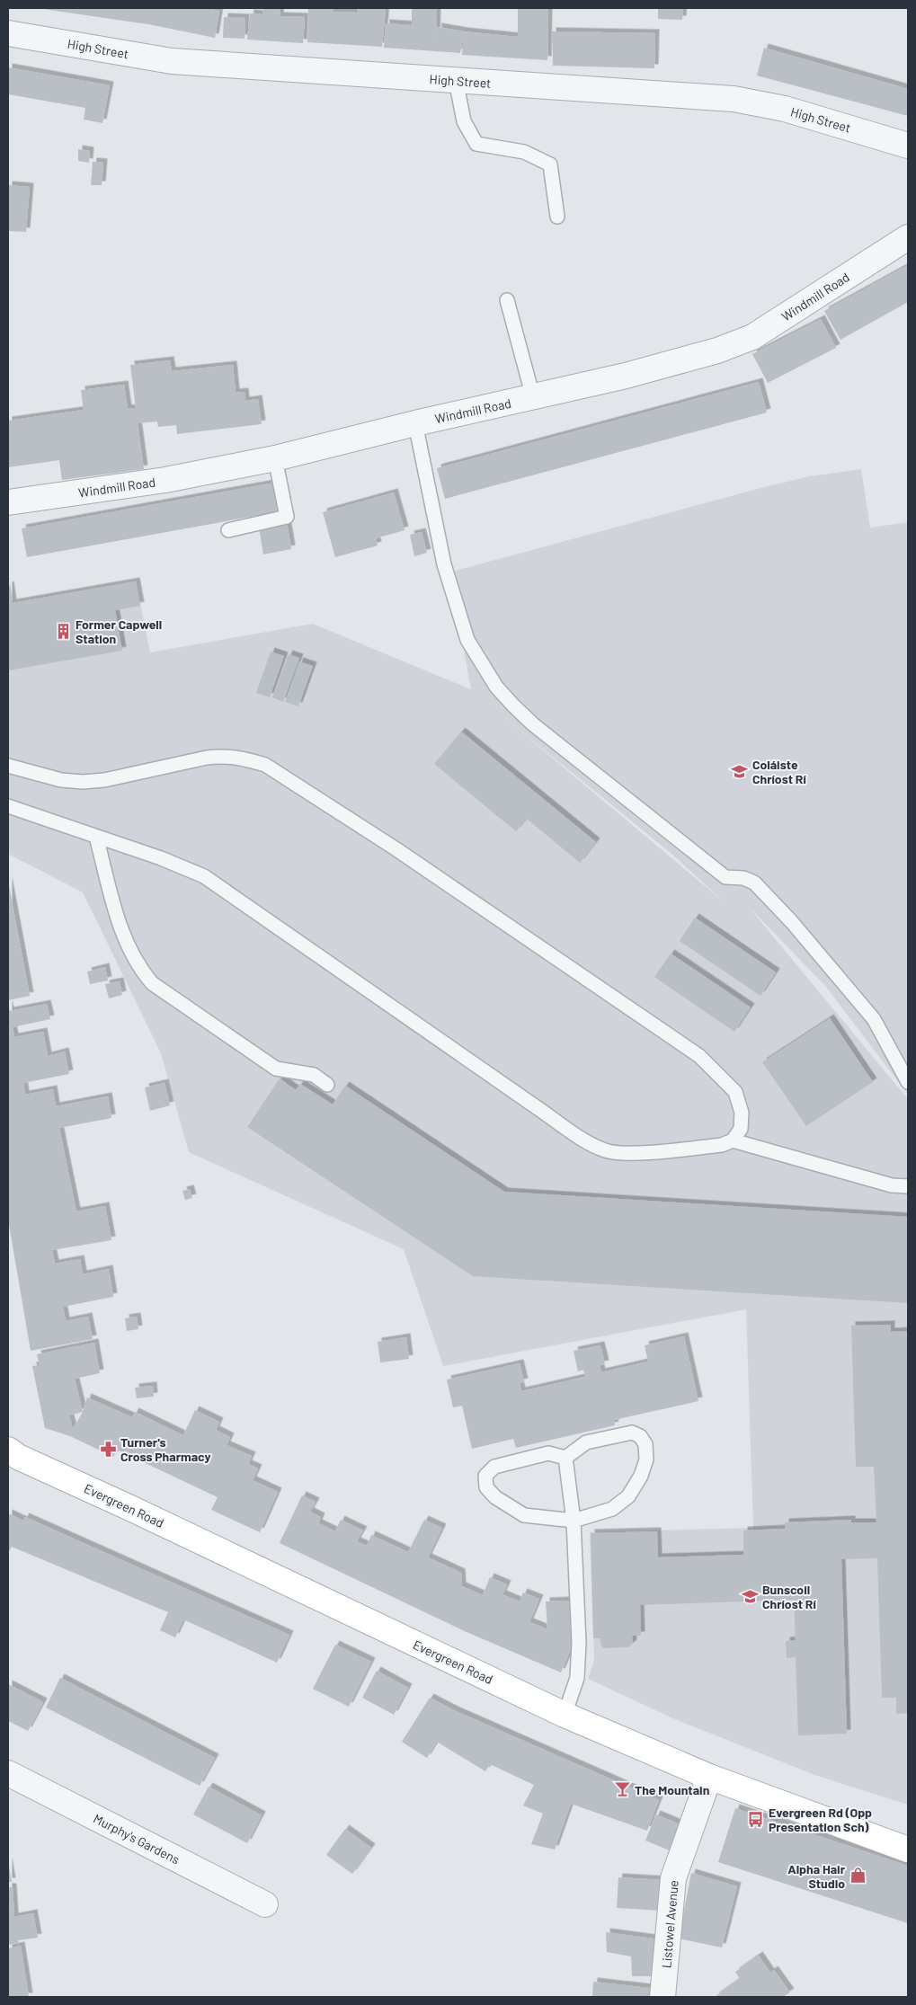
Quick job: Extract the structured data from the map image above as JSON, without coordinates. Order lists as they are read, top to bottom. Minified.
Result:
{"streets":{"main road":["Evergreen Road"],"street":["High Street","Windmill Road","Murphy's Gardens","Listowel Avenue"]},"crossings":[["Evergreen Road","Listowel Avenue"]],"places":{"building":["Former Capwell Station"],"school or university":["Coláiste Chríost Rí","Bunscoil Chríost Rí"],"pharmacy":["Turner's Cross Pharmacy"],"bar":["The Mountain"],"bus stop":["Evergreen Rd (Opp Presentation Sch)"],"shop":["Alpha Hair Studio"]}}
